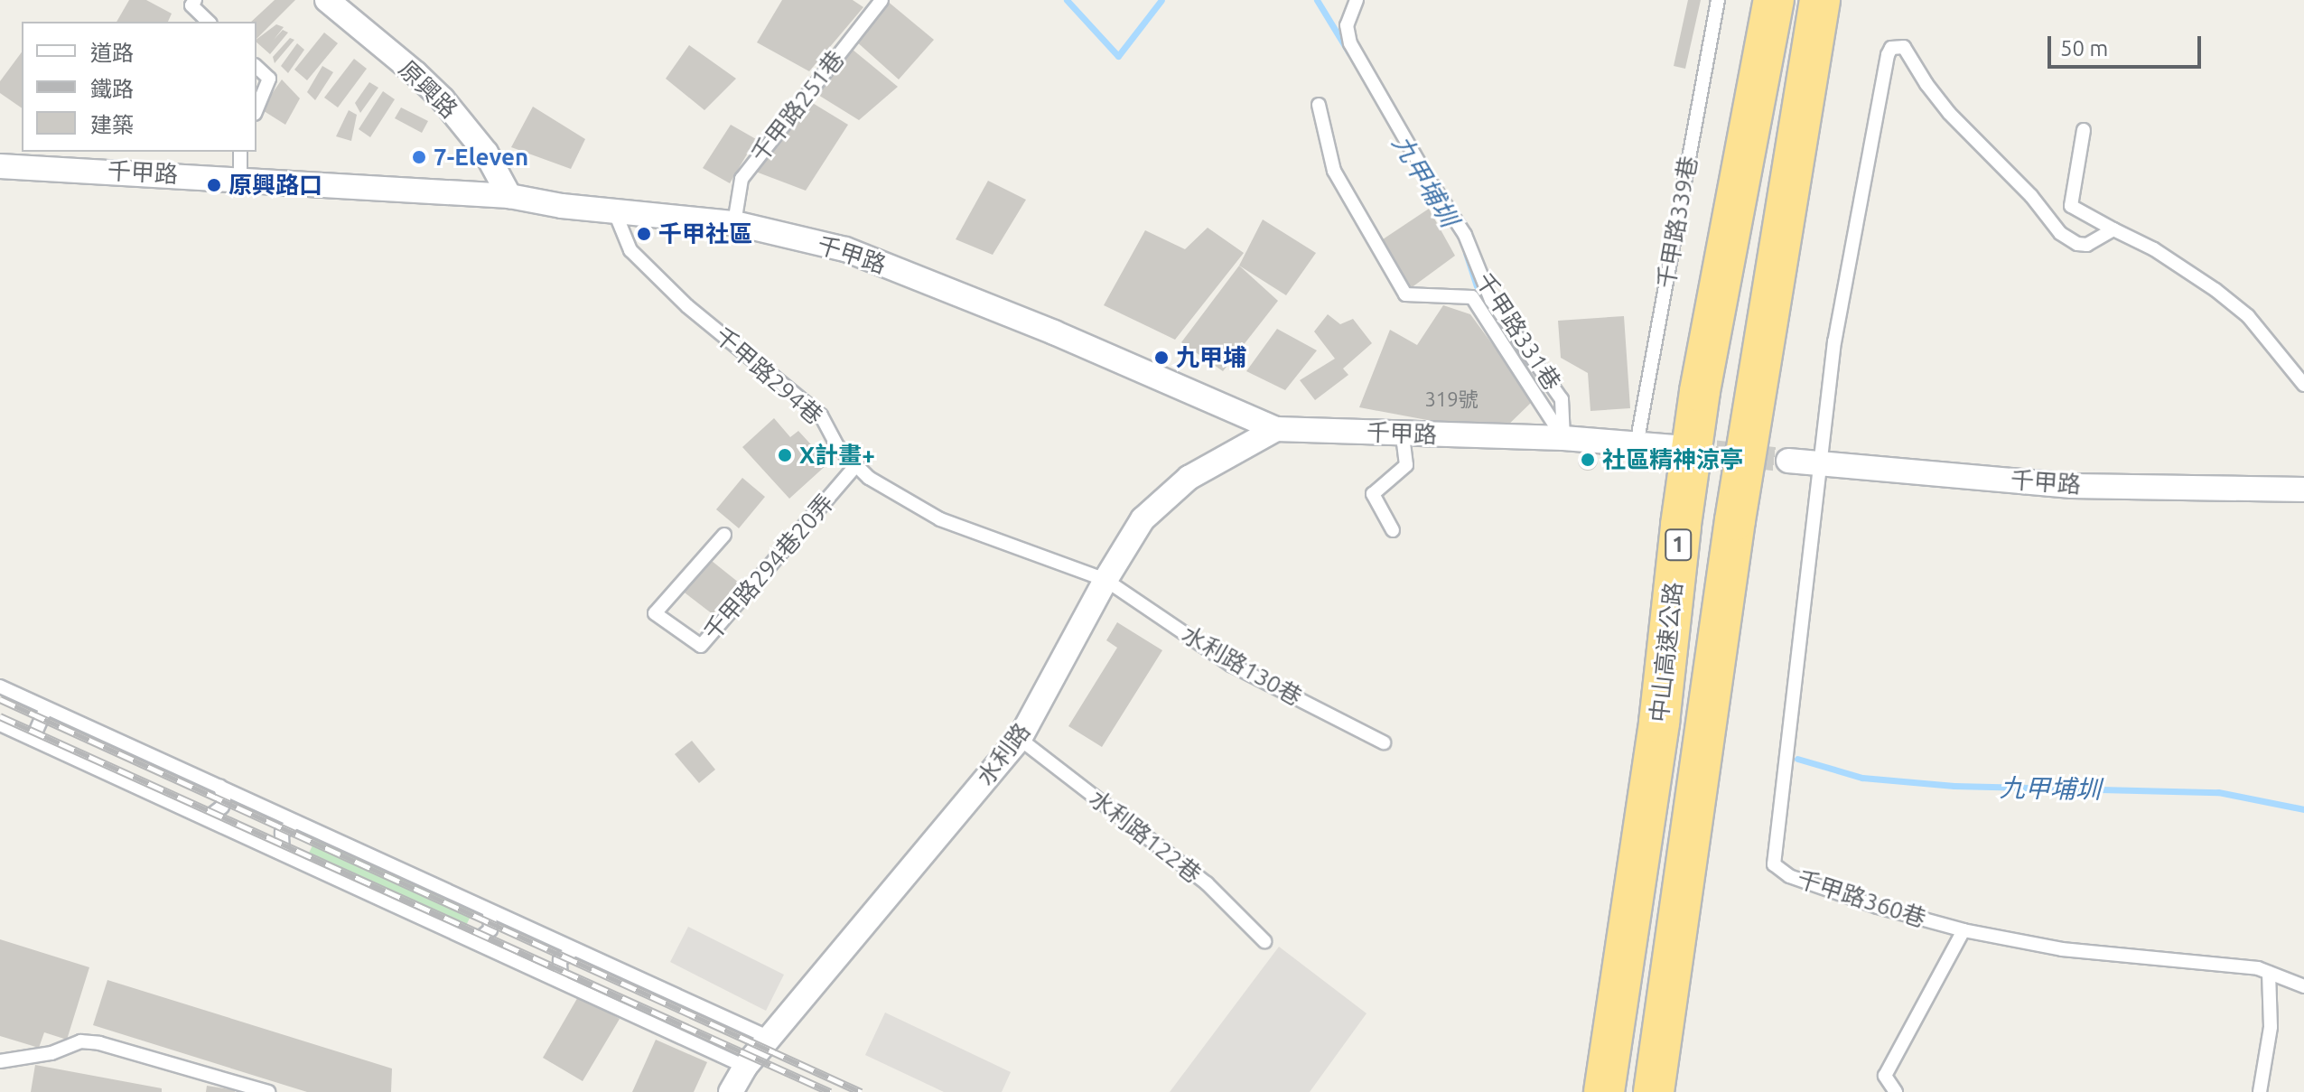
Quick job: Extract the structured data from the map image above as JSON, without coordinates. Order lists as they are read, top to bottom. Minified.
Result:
{"streets":{"highway":["1","中山高速公路"],"street":["原興路","千甲路","水利路"],"lane":["千甲路251巷","千甲路339巷","千甲路331巷","千甲路294巷","千甲路294巷20弄","水利路130巷","水利路122巷","千甲路360巷"]},"crossings":[["原興路","千甲路"],["千甲路251巷","千甲路"],["千甲路","千甲路339巷"],["千甲路","千甲路331巷"],["千甲路","千甲路294巷"],["千甲路","水利路"],["千甲路","千甲路360巷"],["千甲路294巷","千甲路294巷20弄"],["千甲路294巷","水利路130巷"],["千甲路294巷","水利路"],["水利路130巷","水利路"],["水利路","水利路122巷"]],"water":["九甲埔圳"],"places":["7-Eleven","原興路口","千甲社區","九甲埔","X計畫+","社區精神涼亭"],"house_numbers":["319號"],"legend":["道路","鐵路","建築"],"scale_bar":"50 m"}
